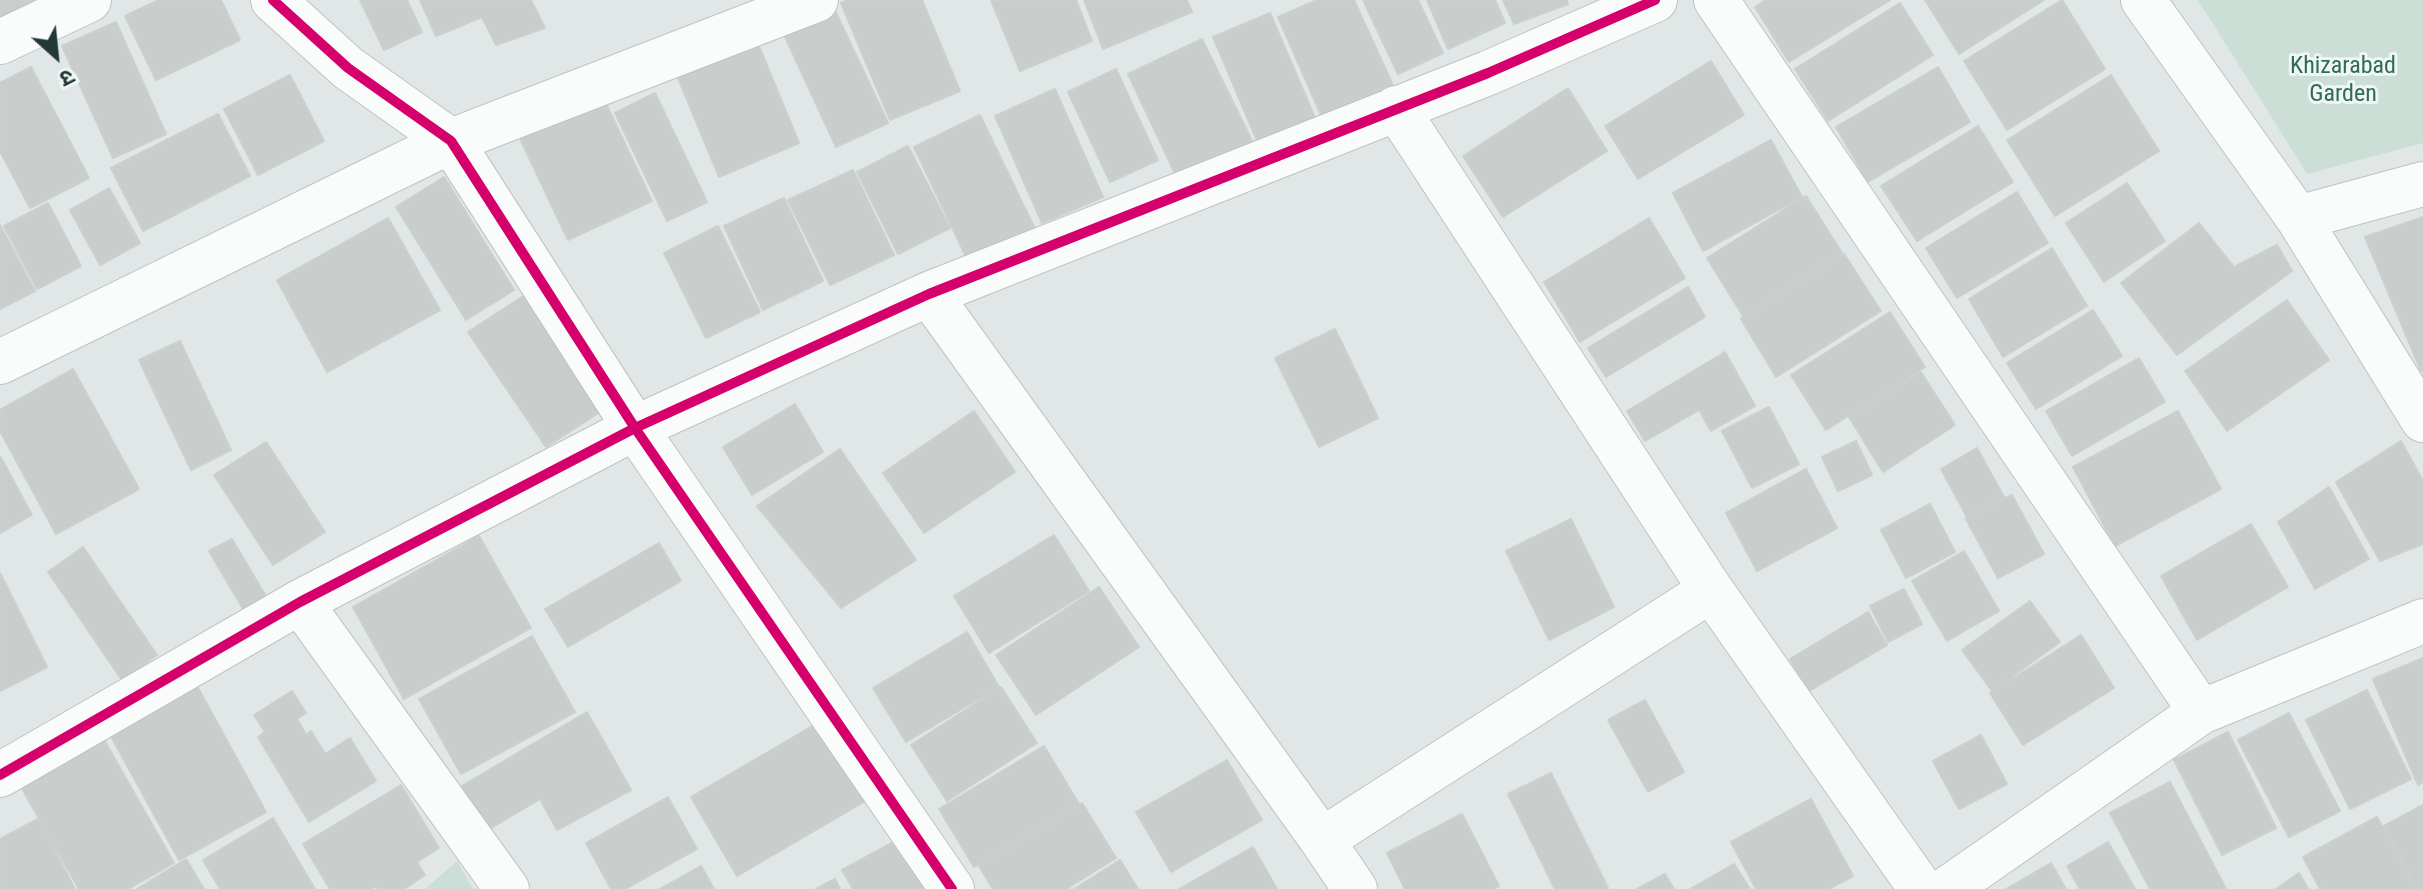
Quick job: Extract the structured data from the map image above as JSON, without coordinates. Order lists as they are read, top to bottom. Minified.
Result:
{"parks":["Khizarabad Garden"],"north":"bottom right"}
